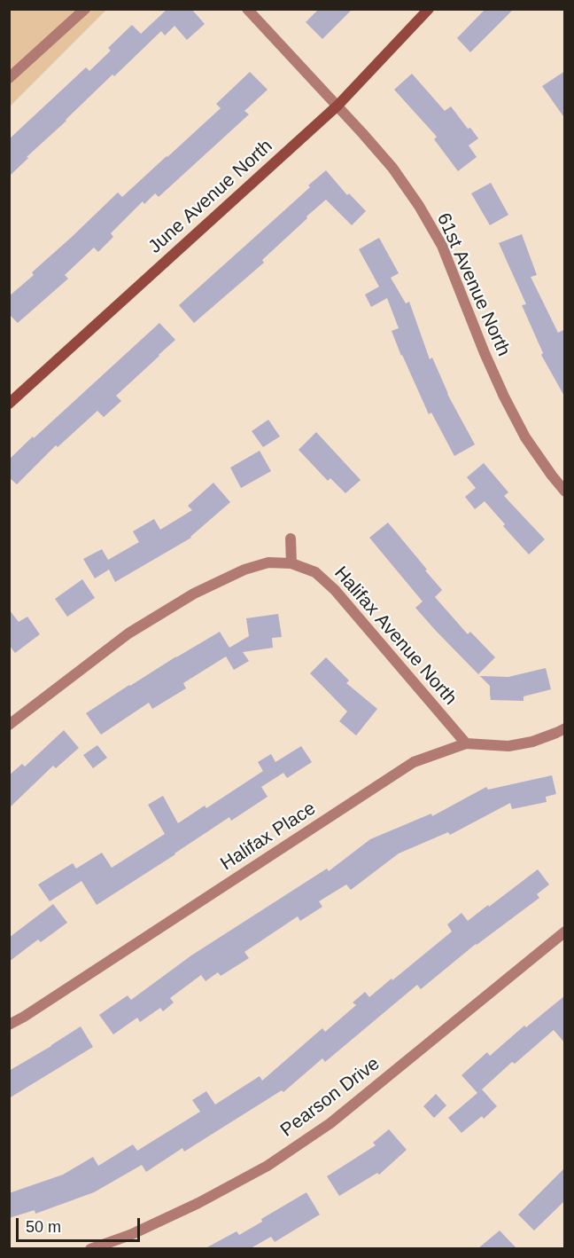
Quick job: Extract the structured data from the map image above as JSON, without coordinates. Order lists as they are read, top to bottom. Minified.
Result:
{"streets":{"street":["June Avenue North","61st Avenue North","Halifax Avenue North","Halifax Place","Pearson Drive"]},"crossings":[["June Avenue North","61st Avenue North"],["Halifax Avenue North","Halifax Place"]],"scale_bar":"50 m"}
